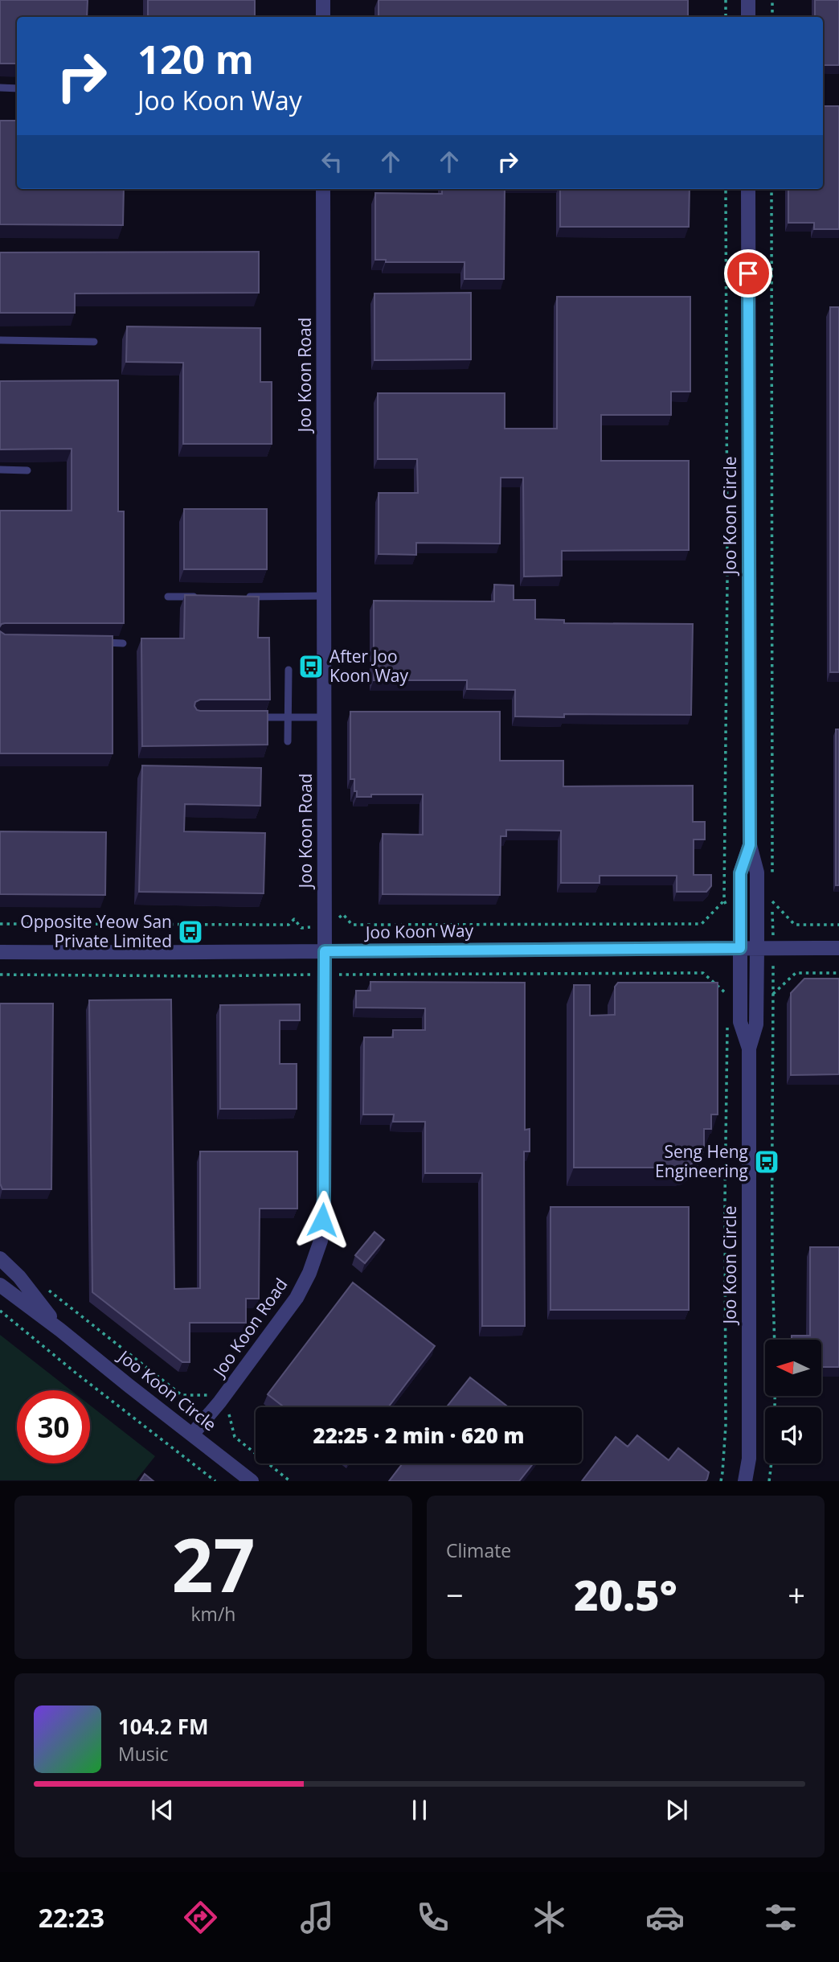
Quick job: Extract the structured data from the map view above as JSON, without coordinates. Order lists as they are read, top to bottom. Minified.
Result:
{"streets":{"street":["Joo Koon Road","Joo Koon Circle","Joo Koon Way"]},"crossings":[["Joo Koon Road","Joo Koon Circle"],["Joo Koon Road","Joo Koon Way"],["Joo Koon Circle","Joo Koon Way"]],"places":{"bus stop":["After Joo Koon Way","Opposite Yeow San Private Limited","Seng Heng Engineering"]},"north":"left","page":{"turn":["120 m","Joo Koon Way"],"limit":"30","trip":"22:25 · 2 min · 620 m","tile":[["27","km/h"],"Climate"],"heat":["−","20.5°","+"],"song":["104.2 FM","Music"],"tabs":"22:23"}}
